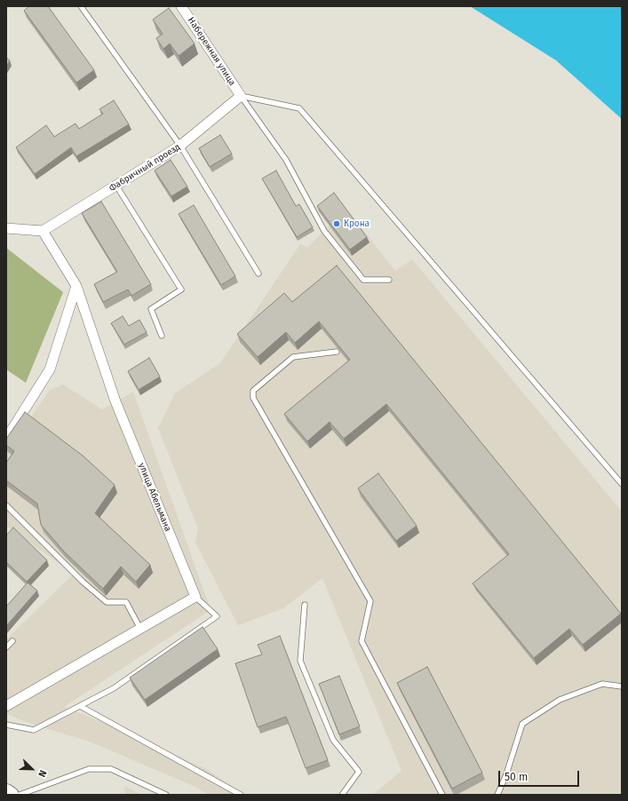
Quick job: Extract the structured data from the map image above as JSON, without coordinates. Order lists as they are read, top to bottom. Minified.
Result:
{"streets":{"street":["Набережная улица","Фабричный проезд","улица Абельмана"]},"crossings":[["Набережная улица","Фабричный проезд"],["Фабричный проезд","улица Абельмана"]],"places":["Крона"],"scale_bar":"50 m","north":"bottom right"}
